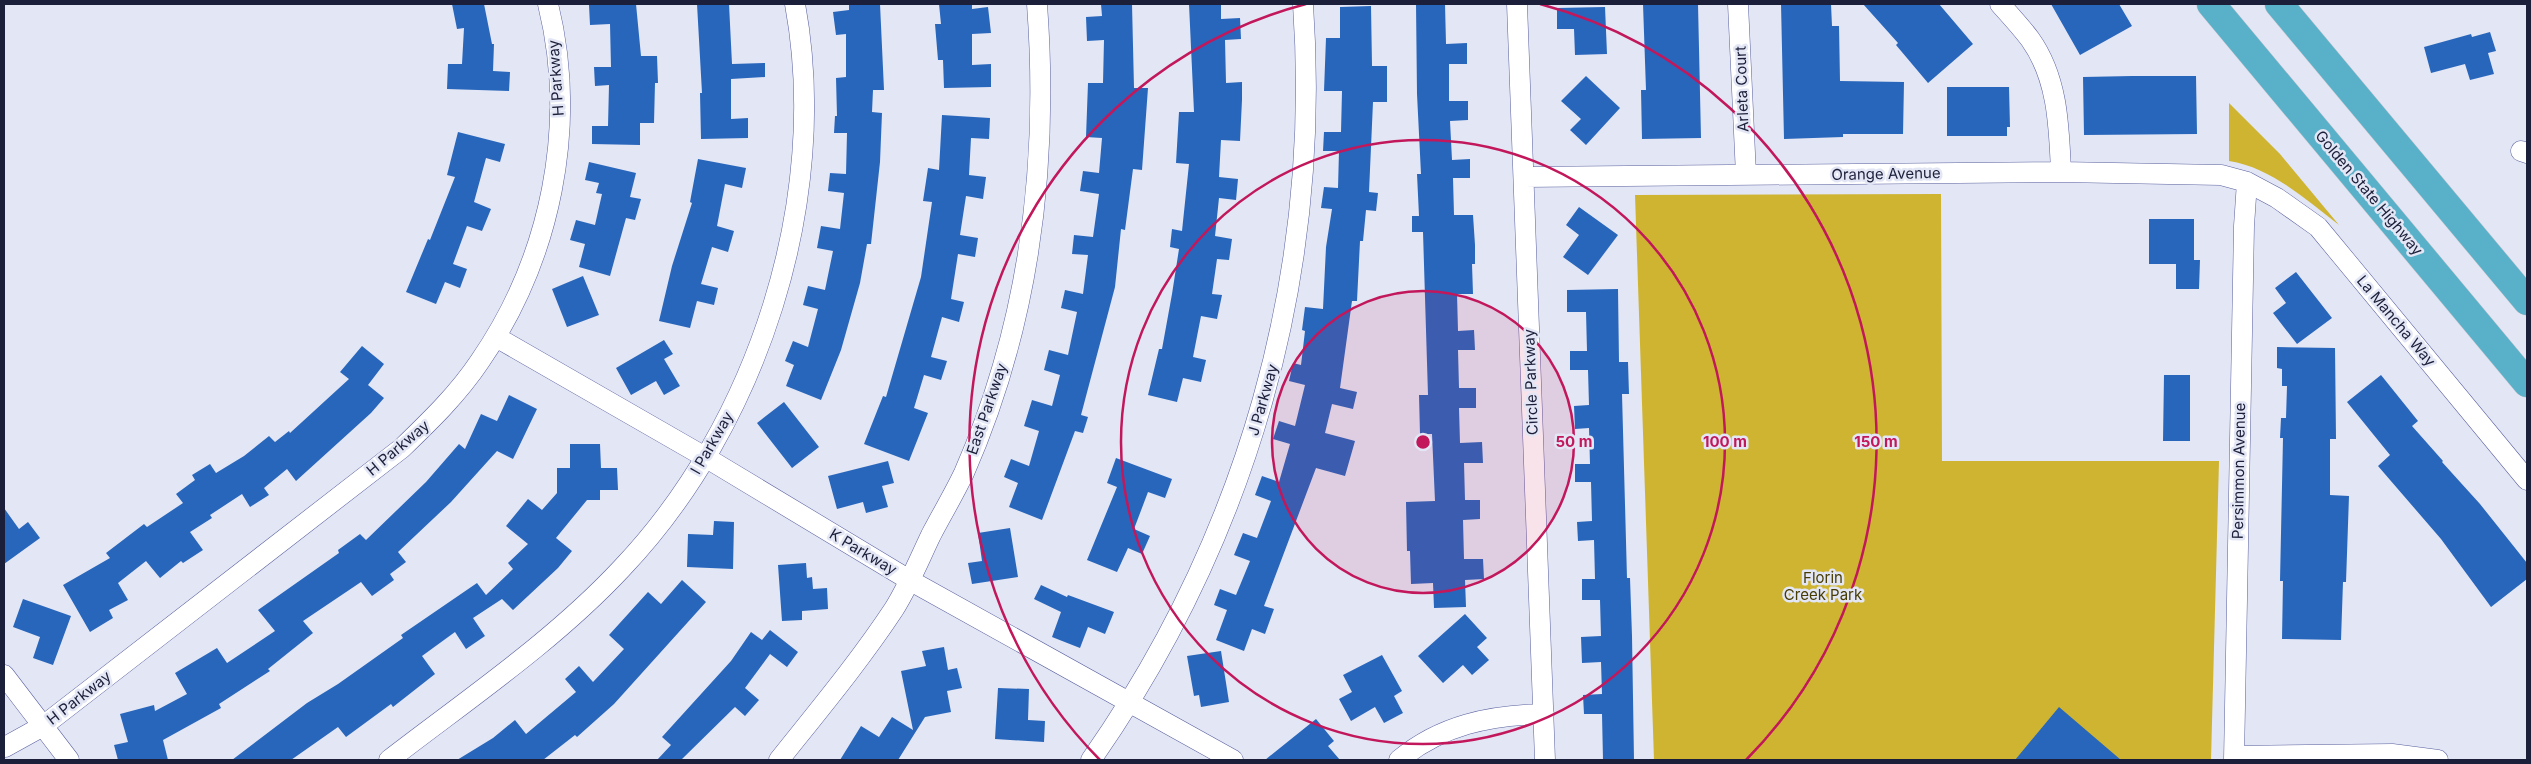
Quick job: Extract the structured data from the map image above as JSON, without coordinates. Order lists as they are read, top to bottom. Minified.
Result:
{"streets":{"highway":["Golden State Highway"],"street":["H Parkway","Arleta Court","Orange Avenue","La Mancha Way","Circle Parkway","J Parkway","East Parkway","I Parkway","Persimmon Avenue","K Parkway"]},"crossings":[["H Parkway","K Parkway"],["Arleta Court","Orange Avenue"],["Orange Avenue","La Mancha Way"],["Orange Avenue","Circle Parkway"],["Orange Avenue","Persimmon Avenue"],["La Mancha Way","Persimmon Avenue"],["J Parkway","K Parkway"],["East Parkway","K Parkway"],["I Parkway","K Parkway"]],"parks":["Florin Creek Park"],"rings":["50 m","100 m","150 m"]}
